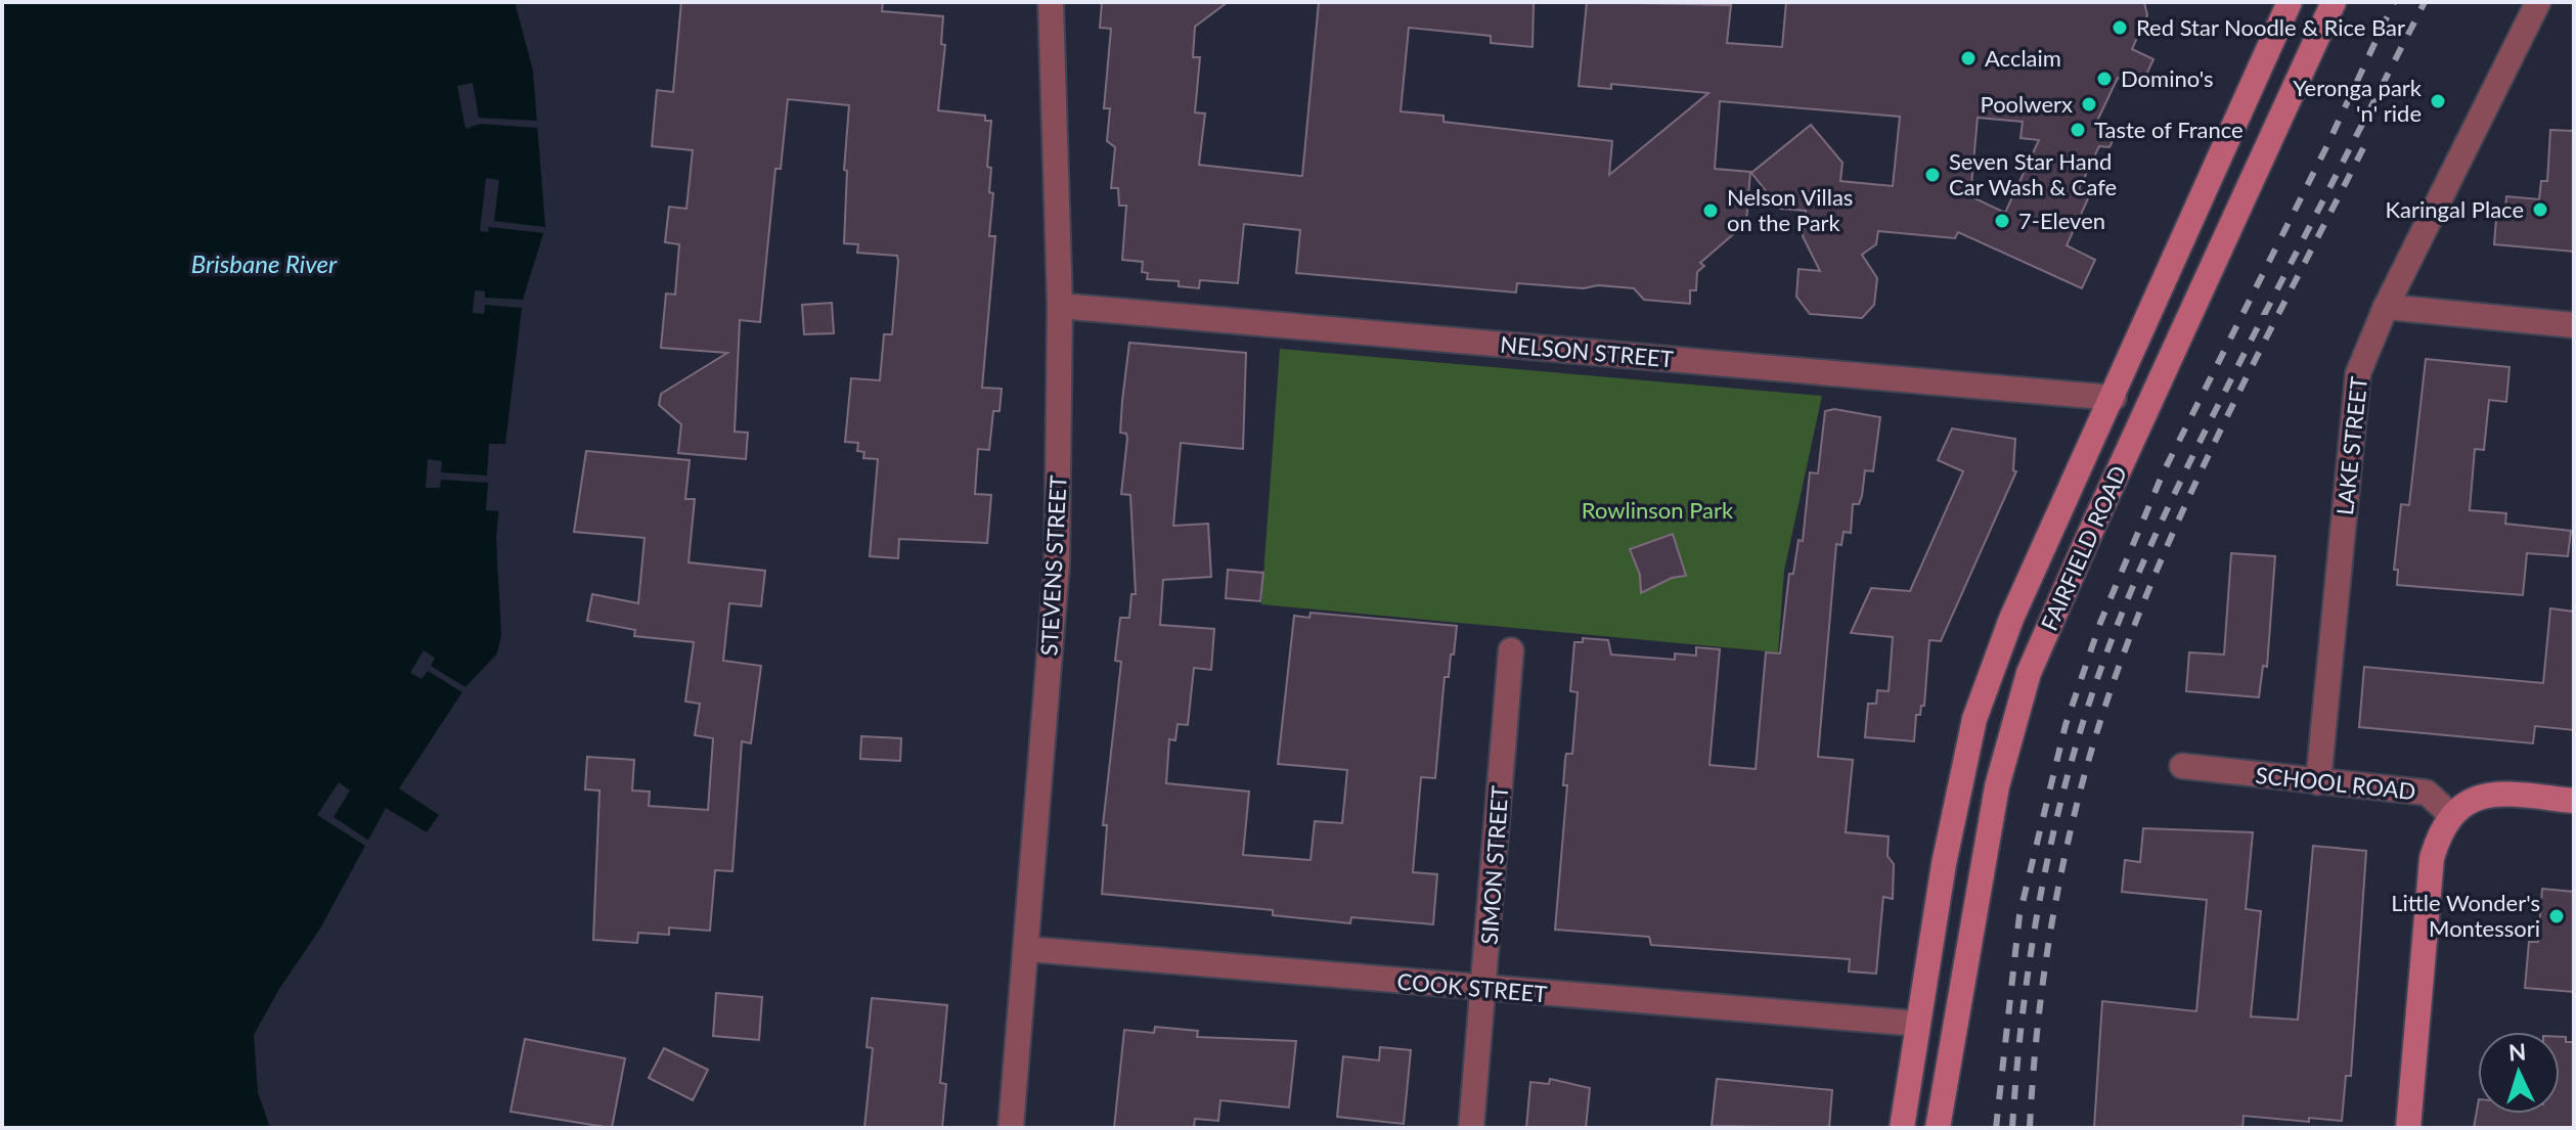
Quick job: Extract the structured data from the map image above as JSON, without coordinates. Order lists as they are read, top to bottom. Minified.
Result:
{"streets":{"main road":["FAIRFIELD ROAD"],"street":["NELSON STREET","LAKE STREET","STEVENS STREET","SCHOOL ROAD","SIMON STREET","COOK STREET"]},"crossings":[["NELSON STREET","FAIRFIELD ROAD"],["NELSON STREET","STEVENS STREET"],["LAKE STREET","SCHOOL ROAD"],["FAIRFIELD ROAD","COOK STREET"],["STEVENS STREET","COOK STREET"],["SIMON STREET","COOK STREET"]],"water":["Brisbane River"],"parks":["Rowlinson Park"],"places":["Red Star Noodle & Rice Bar","Acclaim","Domino's","Yeronga park 'n' ride","Poolwerx","Taste of France","Seven Star Hand Car Wash & Cafe","Karingal Place","Nelson Villas on the Park","7-Eleven","Little Wonder's Montessori"],"north":"top"}
